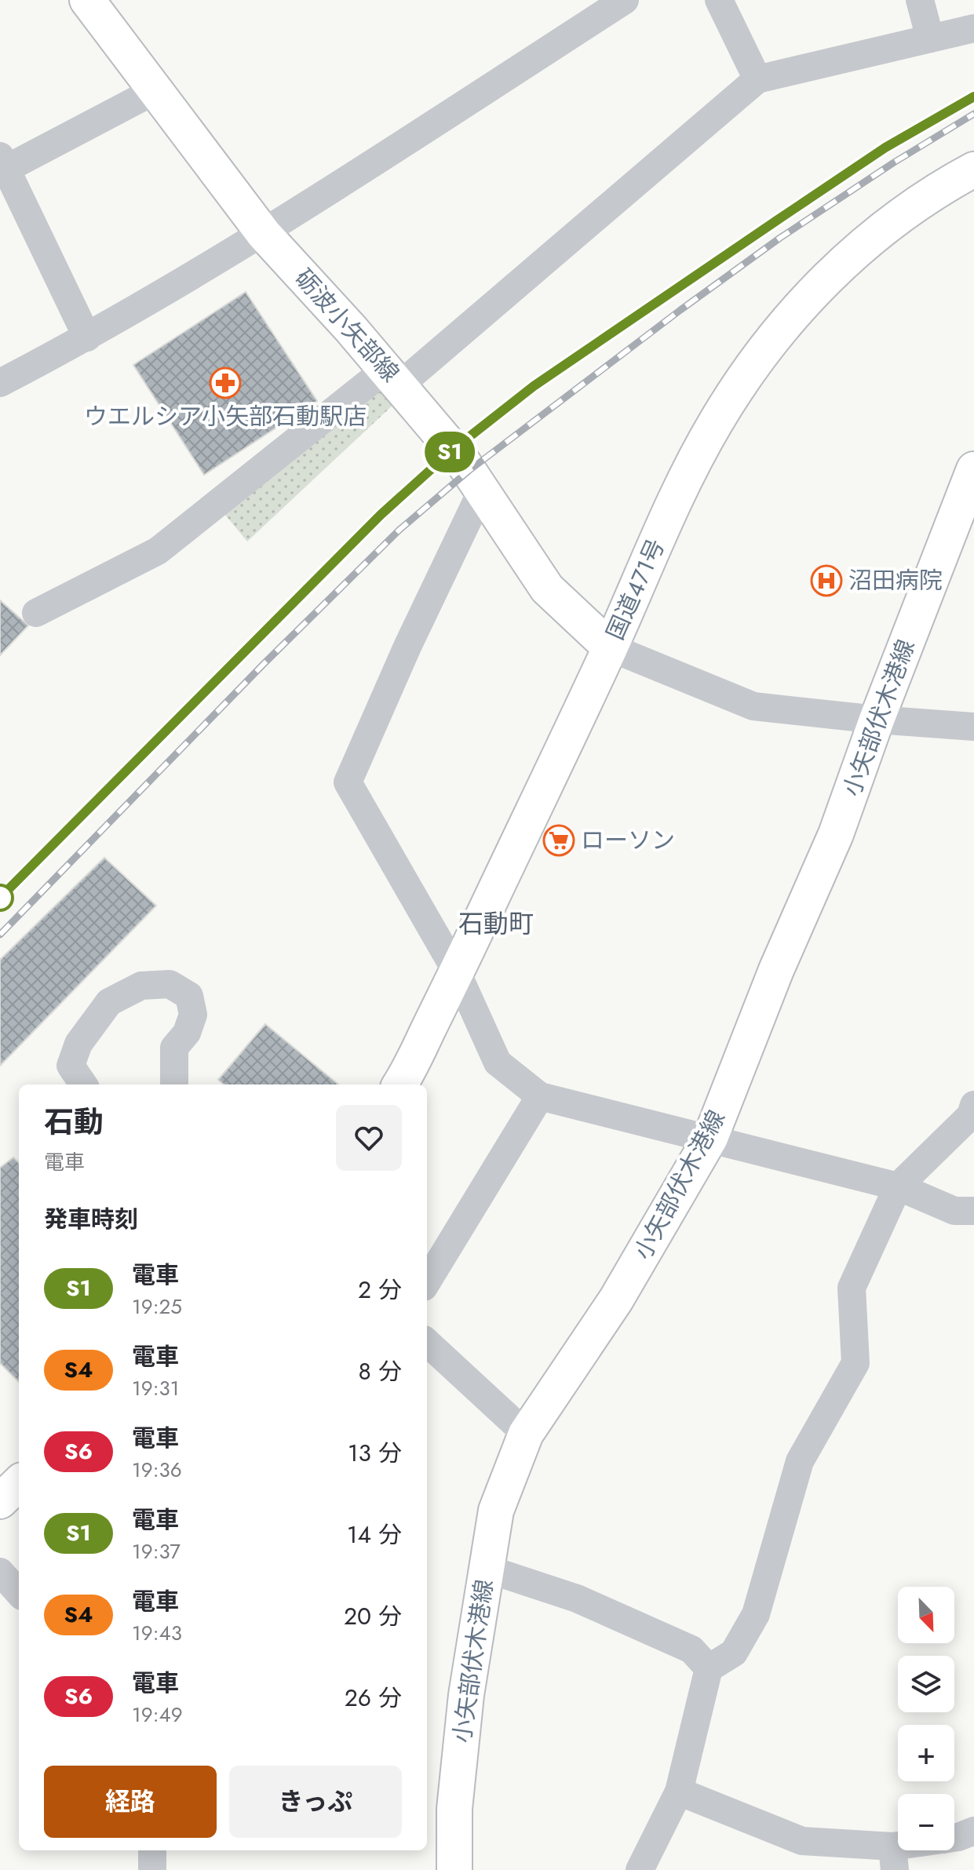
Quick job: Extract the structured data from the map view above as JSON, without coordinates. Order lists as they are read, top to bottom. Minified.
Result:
{"streets":{"main road":["砺波小矢部線","国道471号","小矢部伏木港線"]},"crossings":[["砺波小矢部線","国道471号"]],"districts":["石動町"],"places":{"pharmacy":["ウエルシア小矢部石動駅店"],"hospital":["沼田病院"],"supermarket":["ローソン"]},"north":"bottom right","page":{"on_map":"S1","heading":[["石動","電車"],"発車時刻"],"list":[{"mark":"S1","name":"電車","note":"19:25","value":"2 分"},{"mark":"S4","name":"電車","note":"19:31","value":"8 分"},{"mark":"S6","name":"電車","note":"19:36","value":"13 分"},{"mark":"S1","name":"電車","note":"19:37","value":"14 分"},{"mark":"S4","name":"電車","note":"19:43","value":"20 分"},{"mark":"S6","name":"電車","note":"19:49","value":"26 分"}],"map_buttons":["+","−"],"buttons":["経路","きっぷ"]}}
